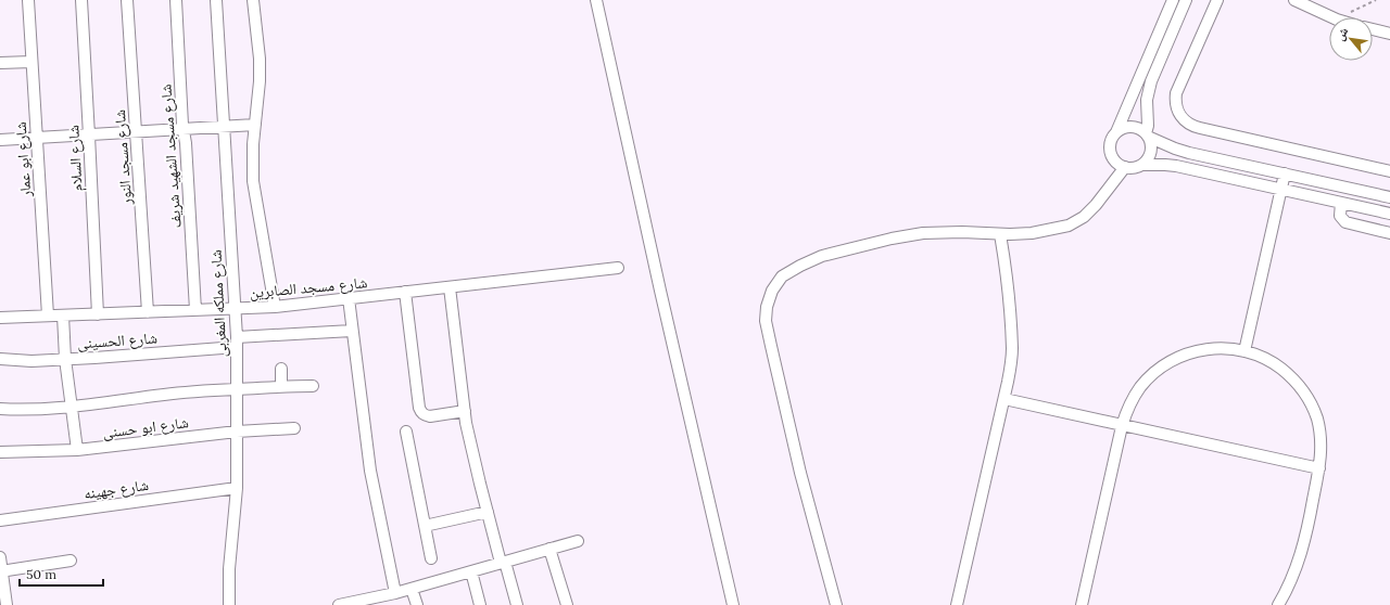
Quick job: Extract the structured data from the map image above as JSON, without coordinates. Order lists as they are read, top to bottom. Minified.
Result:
{"streets":{"street":["شارع مسجد الشهيد شريف","شارع مسجد النور","شارع السلام","شارع ابو عمار","شارع مسجد الصابرين","شارع مملكه المغربى","شارع الحسينى","شارع ابو حسنى","شارع جهينه"]},"crossings":[["شارع مسجد الشهيد شريف","شارع مسجد الصابرين"],["شارع مسجد النور","شارع مسجد الصابرين"],["شارع السلام","شارع مسجد الصابرين"],["شارع ابو عمار","شارع مسجد الصابرين"],["شارع مسجد الصابرين","شارع مملكه المغربى"],["شارع مملكه المغربى","شارع الحسينى"],["شارع مملكه المغربى","شارع ابو حسنى"],["شارع مملكه المغربى","شارع جهينه"]],"scale_bar":"50 m","north":"top left"}
